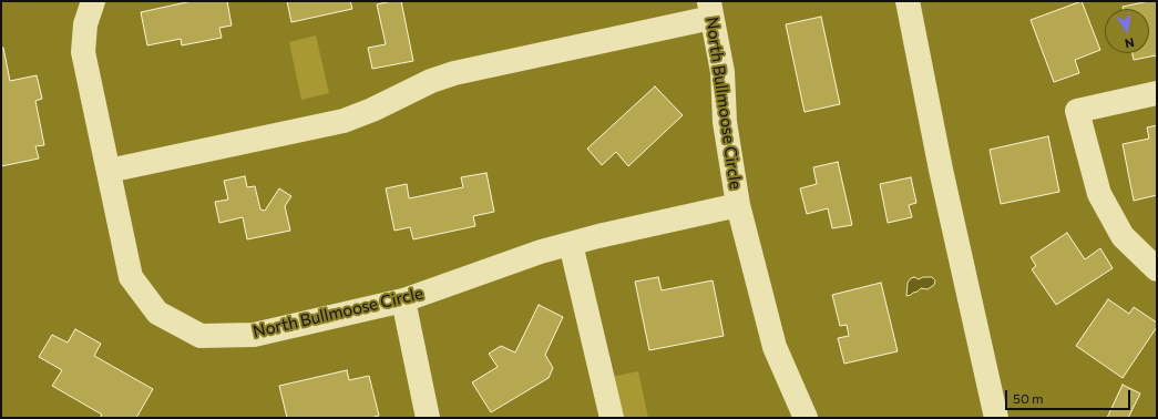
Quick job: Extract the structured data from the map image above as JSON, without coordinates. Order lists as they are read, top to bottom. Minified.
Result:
{"streets":{"street":["North Bullmoose Circle"]},"scale_bar":"50 m","north":"bottom"}
